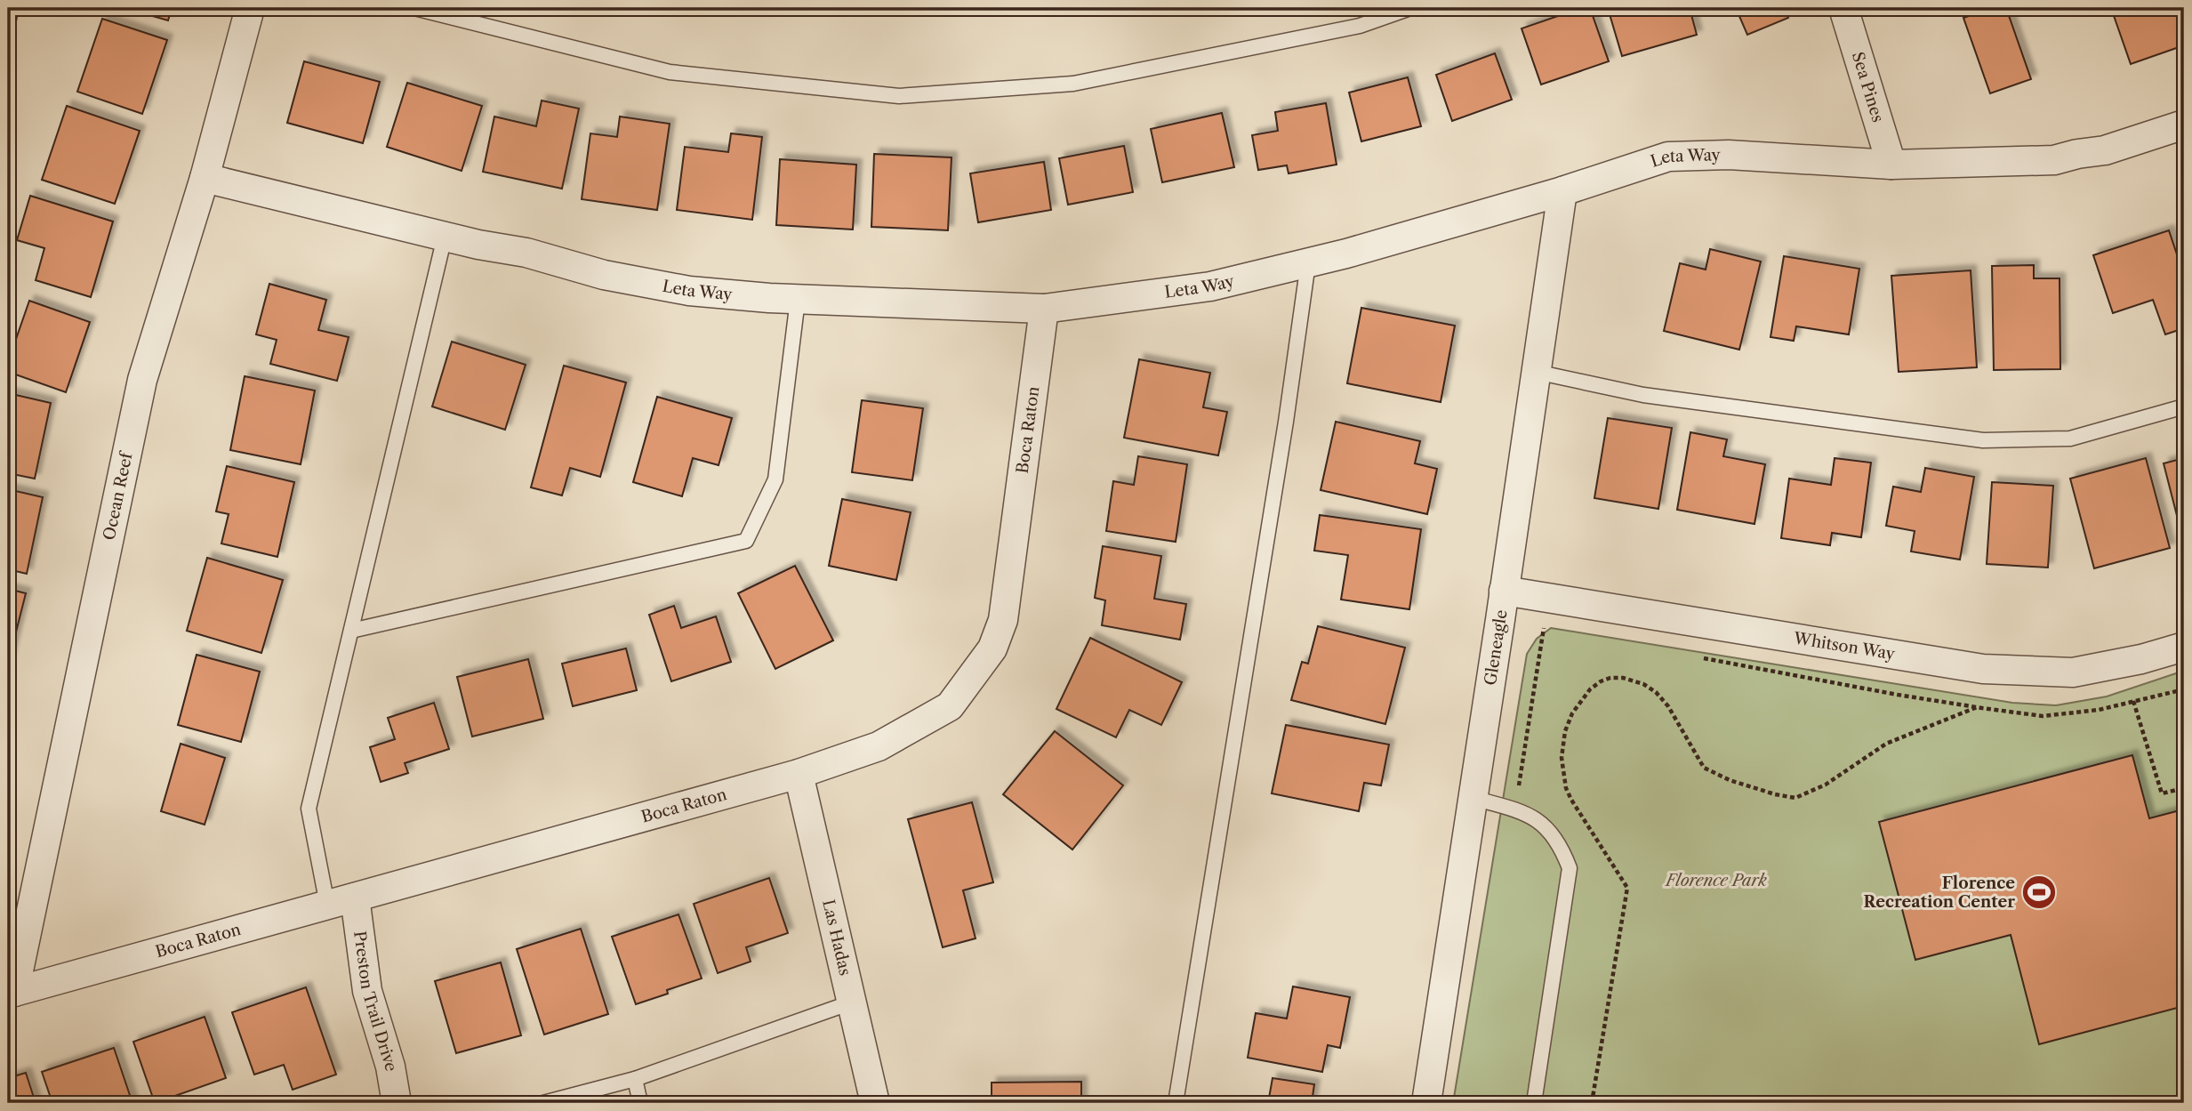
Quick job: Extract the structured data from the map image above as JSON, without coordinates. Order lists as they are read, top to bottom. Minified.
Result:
{"streets":{"street":["Sea Pines","Leta Way","Boca Raton","Ocean Reef","Whitson Way","Gleneagle","Las Hadas","Preston Trail Drive"]},"crossings":[["Sea Pines","Leta Way"],["Leta Way","Boca Raton"],["Leta Way","Ocean Reef"],["Leta Way","Gleneagle"],["Boca Raton","Ocean Reef"],["Boca Raton","Las Hadas"],["Boca Raton","Preston Trail Drive"],["Whitson Way","Gleneagle"]],"parks":["Florence Park"],"places":{"sports":["Florence Recreation Center"]}}
